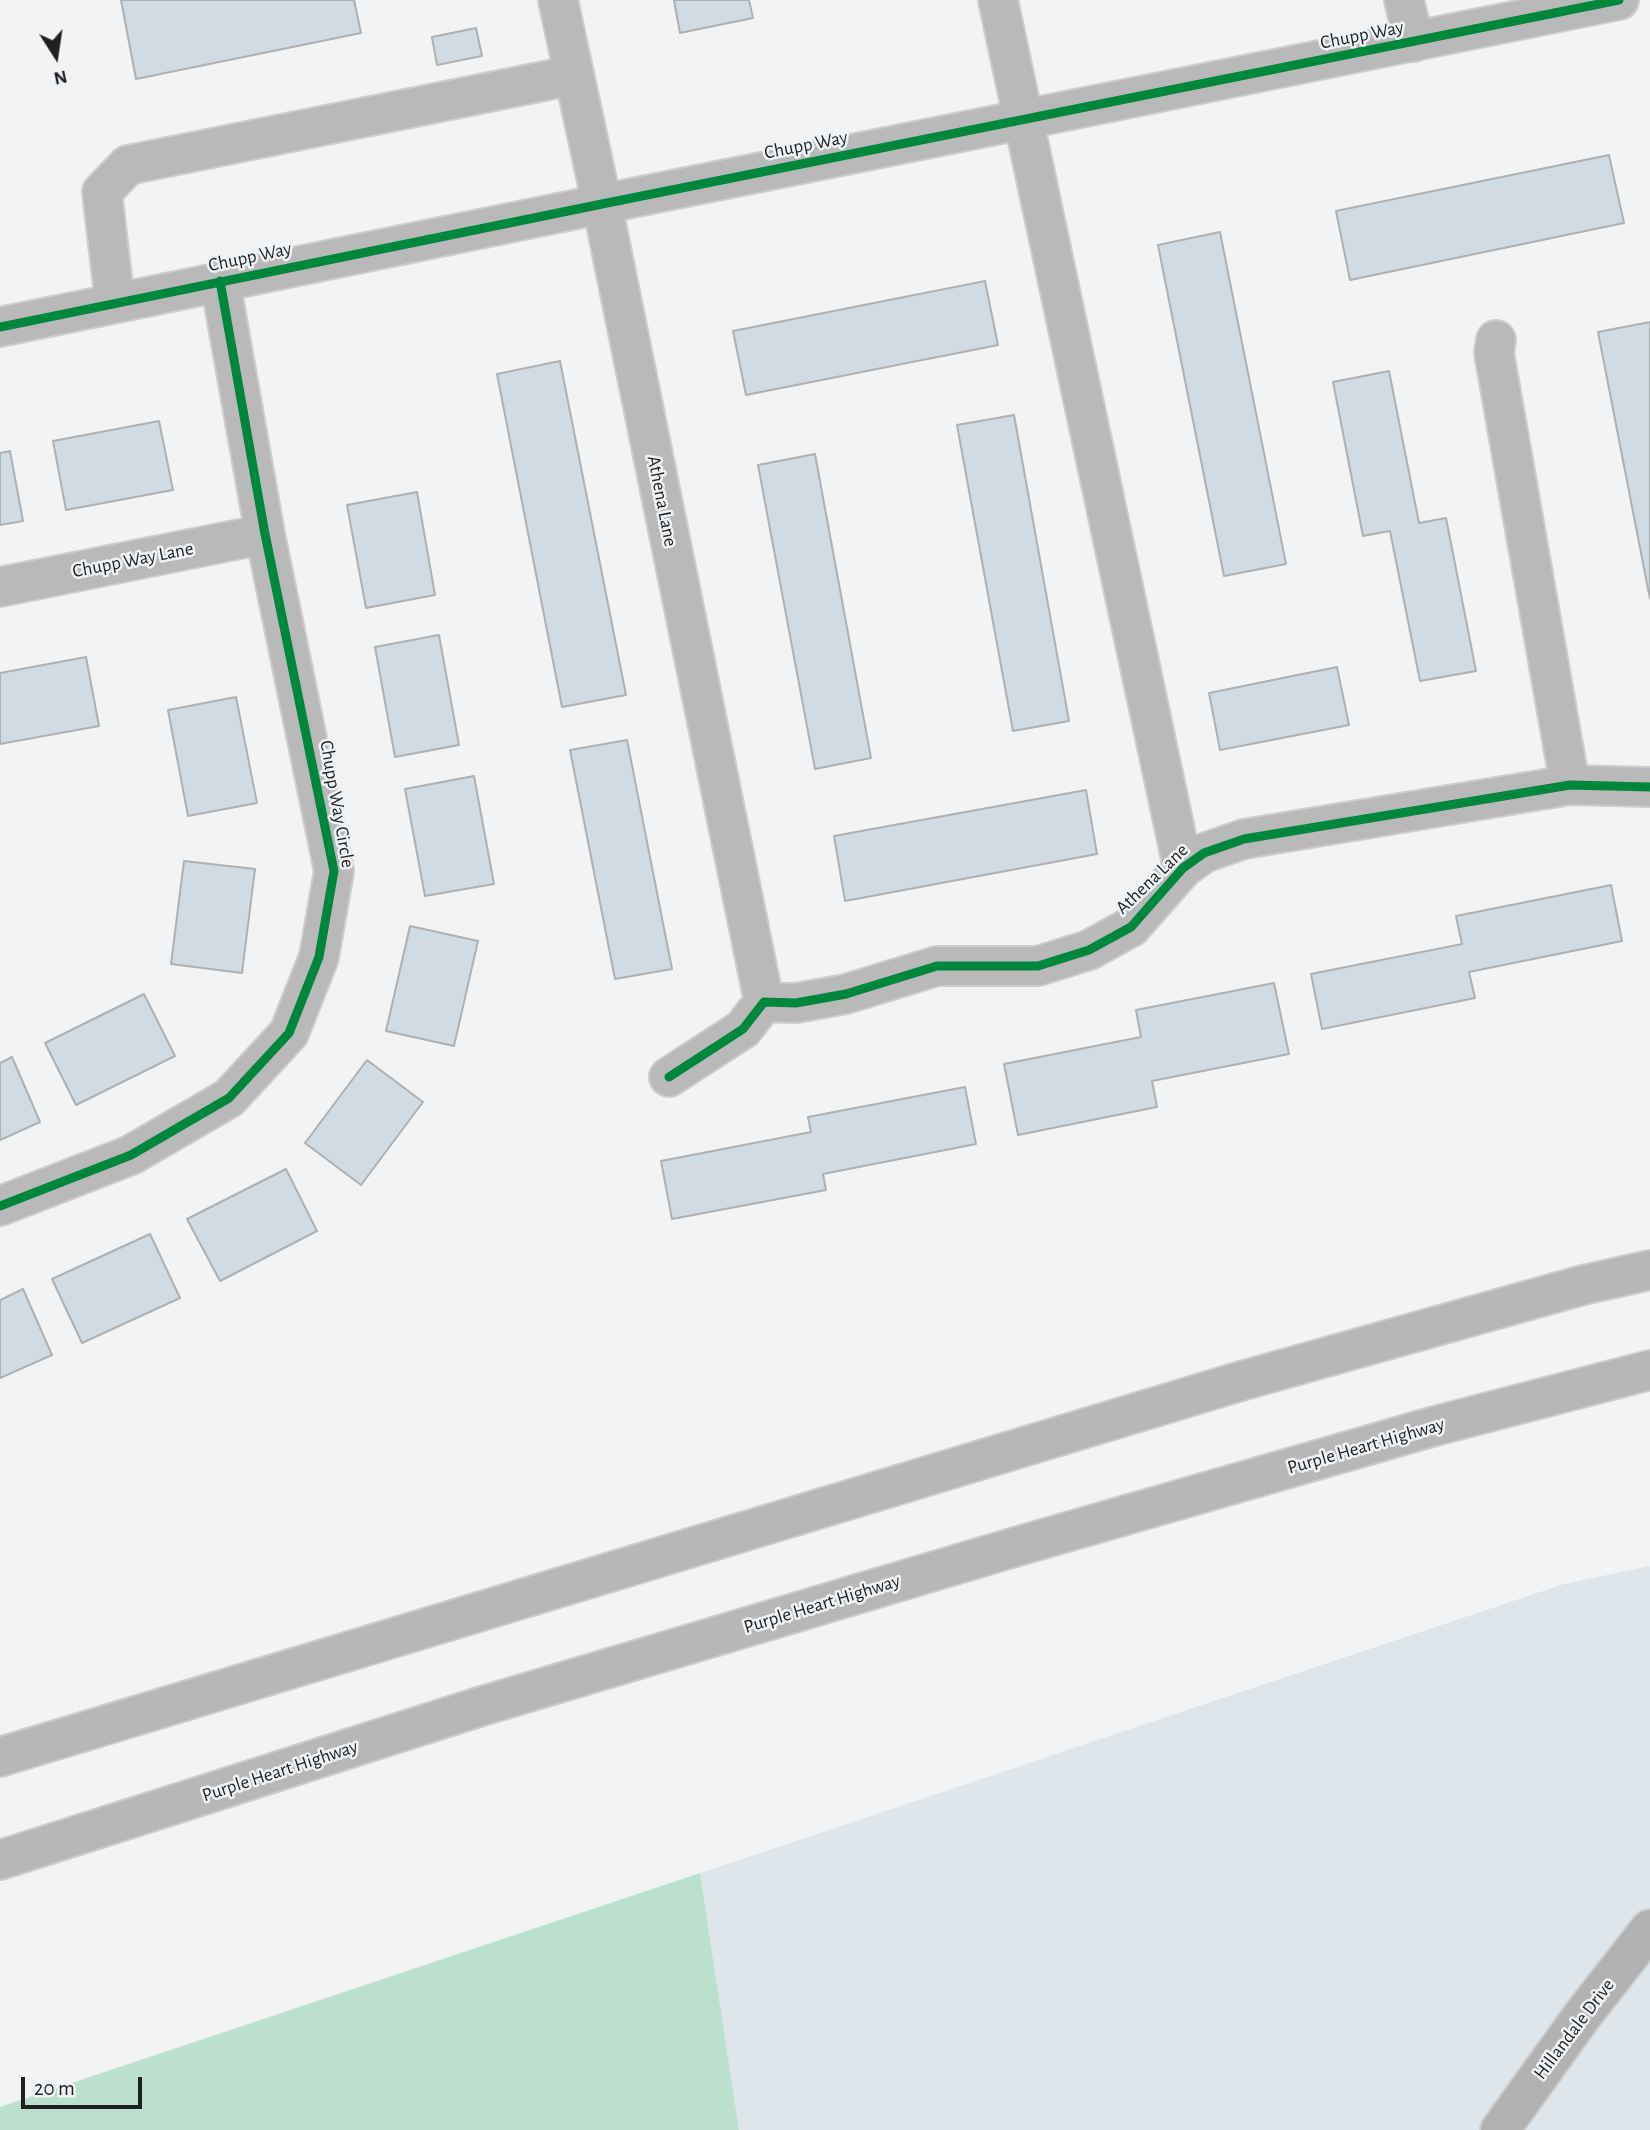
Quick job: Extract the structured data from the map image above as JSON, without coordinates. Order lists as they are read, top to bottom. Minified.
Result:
{"streets":{"highway":["Purple Heart Highway"],"main road":["Hillandale Drive"],"street":["Chupp Way","Athena Lane","Chupp Way Lane","Chupp Way Circle"]},"crossings":[["Chupp Way","Athena Lane"],["Chupp Way","Chupp Way Circle"],["Chupp Way Lane","Chupp Way Circle"]],"scale_bar":"20 m","north":"bottom"}
